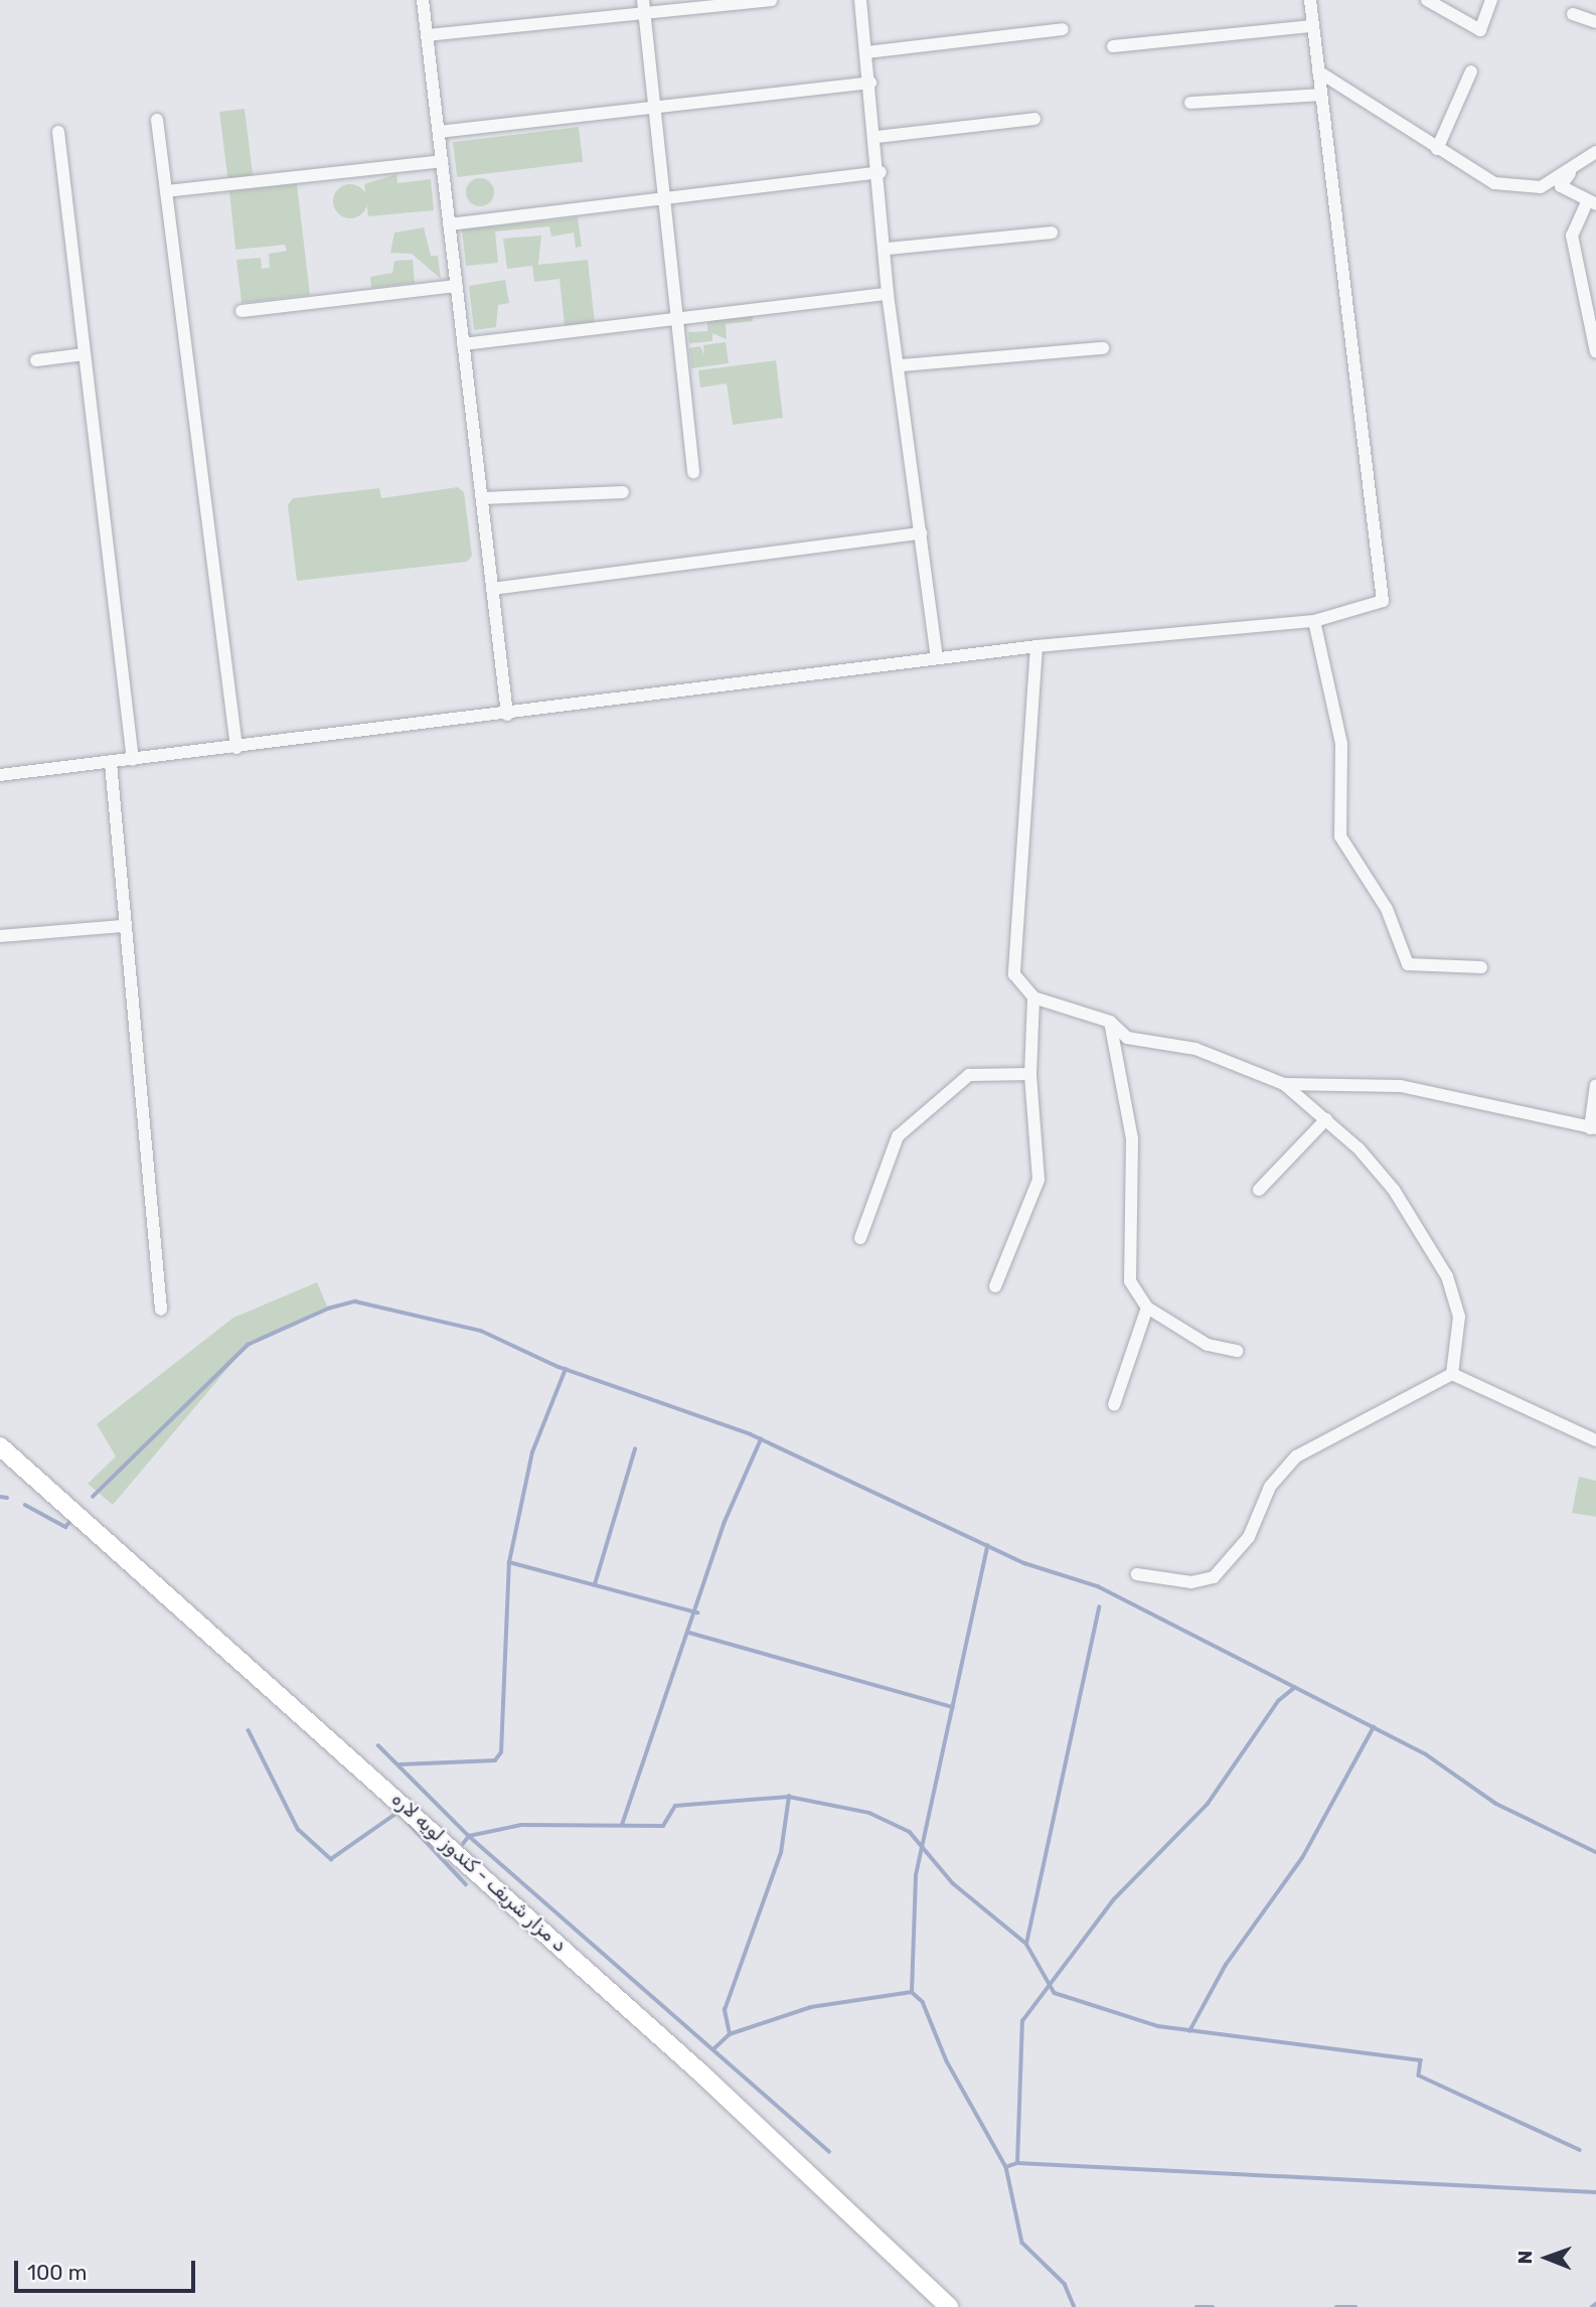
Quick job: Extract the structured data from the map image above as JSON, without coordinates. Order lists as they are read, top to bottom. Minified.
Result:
{"streets":{"main road":["د مزار شریف - کندوز لویه لاره"]},"scale_bar":"100 m","north":"left"}
